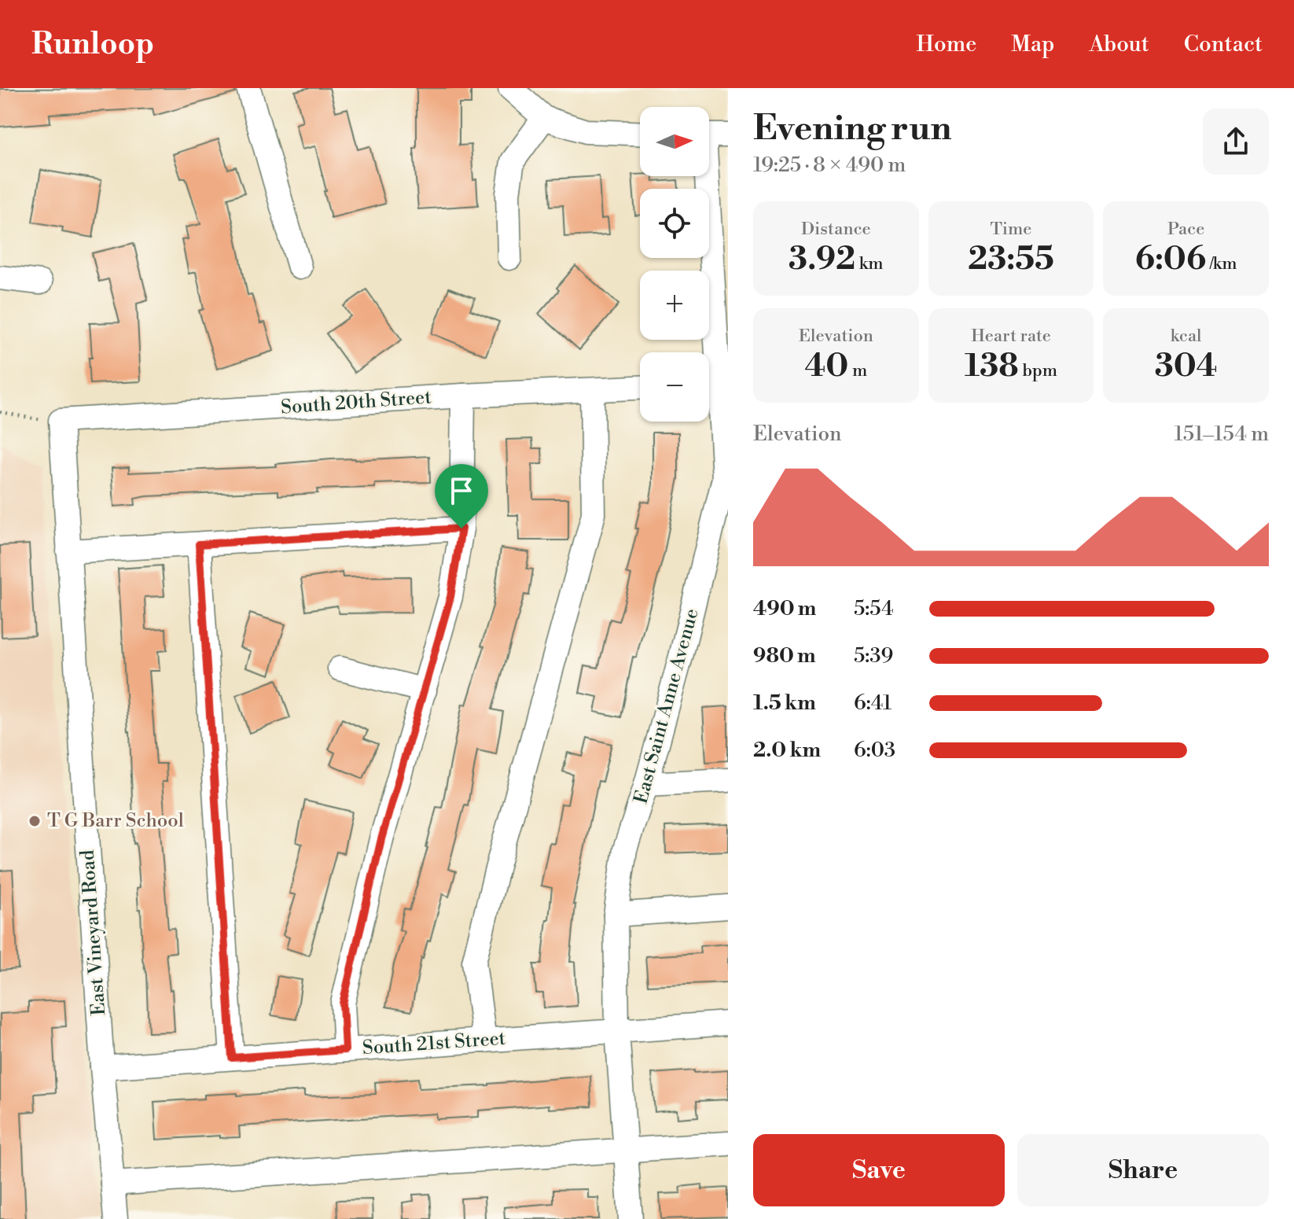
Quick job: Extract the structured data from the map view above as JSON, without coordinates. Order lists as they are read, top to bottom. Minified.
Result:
{"streets":{"street":["South 20th Street","East Saint Anne Avenue","East Vineyard Road","South 21st Street"]},"crossings":[["South 20th Street","East Vineyard Road"],["East Saint Anne Avenue","South 21st Street"],["East Vineyard Road","South 21st Street"]],"places":["T G Barr School"],"north":"right","page":{"header":"Runloop","nav":["Home","Map","About","Contact"],"heading":["Evening run","19:25 · 8 × 490 m"],"map_buttons":["+","−"],"stats":[["Distance","3.92 km"],["Time","23:55"],["Pace","6:06 /km"],["Elevation","40 m"],["Heart rate","138 bpm"],["kcal","304"]],"chart":["Elevation","151–154 m"],"list":[{"name":"490 m","note":"5:54"},{"name":"980 m","note":"5:39"},{"name":"1.5 km","note":"6:41"},{"name":"2.0 km","note":"6:03"}],"buttons":["Save","Share"]}}
